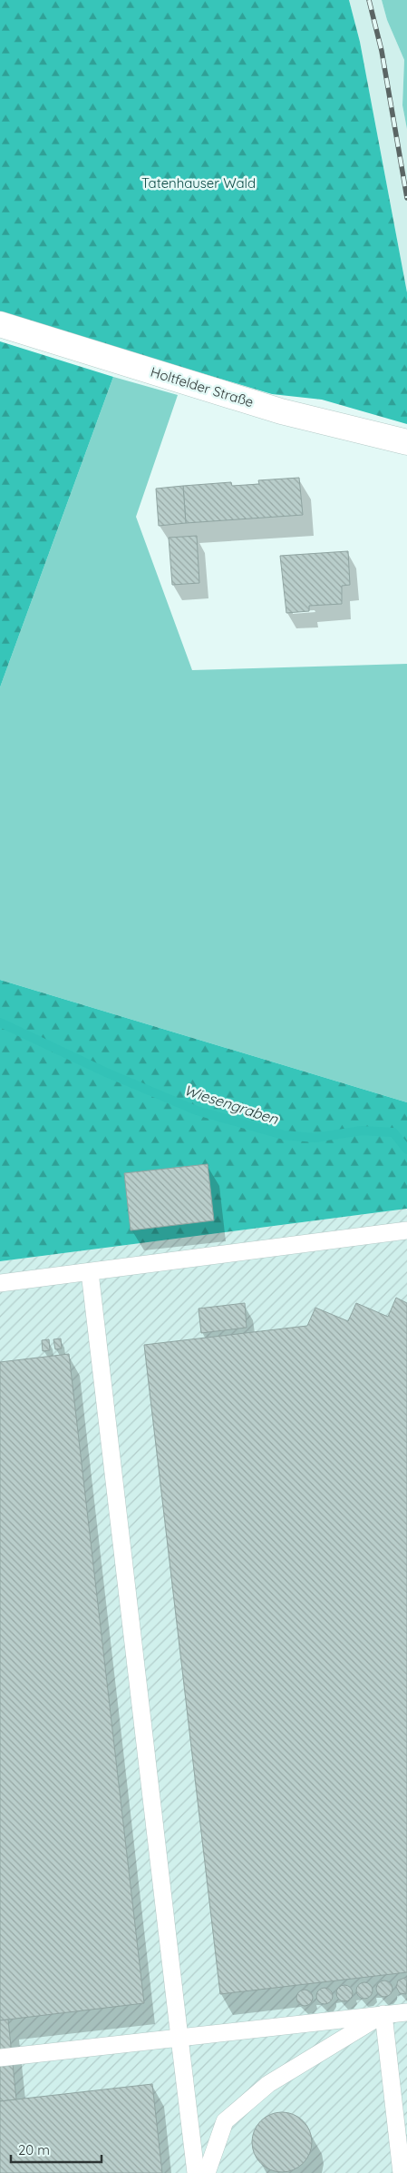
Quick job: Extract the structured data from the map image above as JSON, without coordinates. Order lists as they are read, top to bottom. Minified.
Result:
{"streets":{"street":["Holtfelder Straße"]},"water":["Wiesengraben"],"parks":["Tatenhauser Wald"],"scale_bar":"20 m"}
